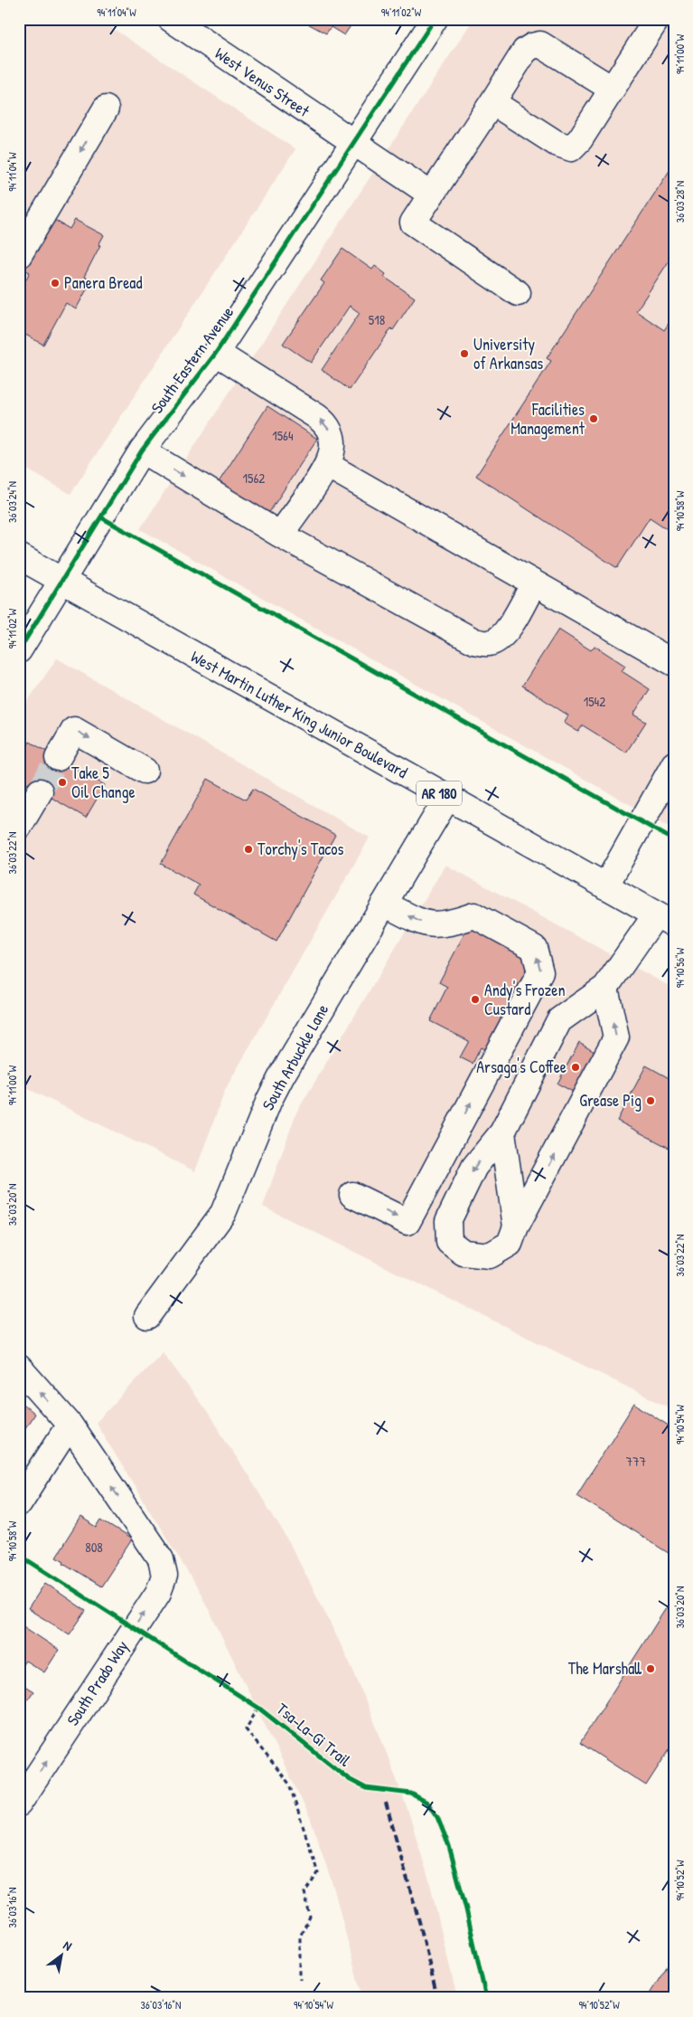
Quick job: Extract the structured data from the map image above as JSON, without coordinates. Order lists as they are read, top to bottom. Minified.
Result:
{"streets":{"street":["West Venus Street","South Eastern Avenue","West Martin Luther King Junior Boulevard","AR 180","South Arbuckle Lane","South Prado Way"],"cycle path":["Tsa-La-Gi Trail"]},"crossings":[["West Venus Street","South Eastern Avenue"],["South Eastern Avenue","West Martin Luther King Junior Boulevard"],["West Martin Luther King Junior Boulevard","South Arbuckle Lane"]],"one_way":["South Prado Way"],"places":["Panera Bread","University of Arkansas","Facilities Management","Take 5 Oil Change","Torchy's Tacos","Andy's Frozen Custard","Arsaga's Coffee","Grease Pig","The Marshall"],"house_numbers":["518","1564","1562","1542","777","808"],"north":"top right","coordinates":["94°11'04\"W","94°11'02\"W","94°11'00\"W","36°03'28\"N","36°03'24\"N","94°10'58\"W","36°03'22\"N","94°10'56\"W","36°03'20\"N","94°10'54\"W","94°10'52\"W","36°03'16\"N"]}
